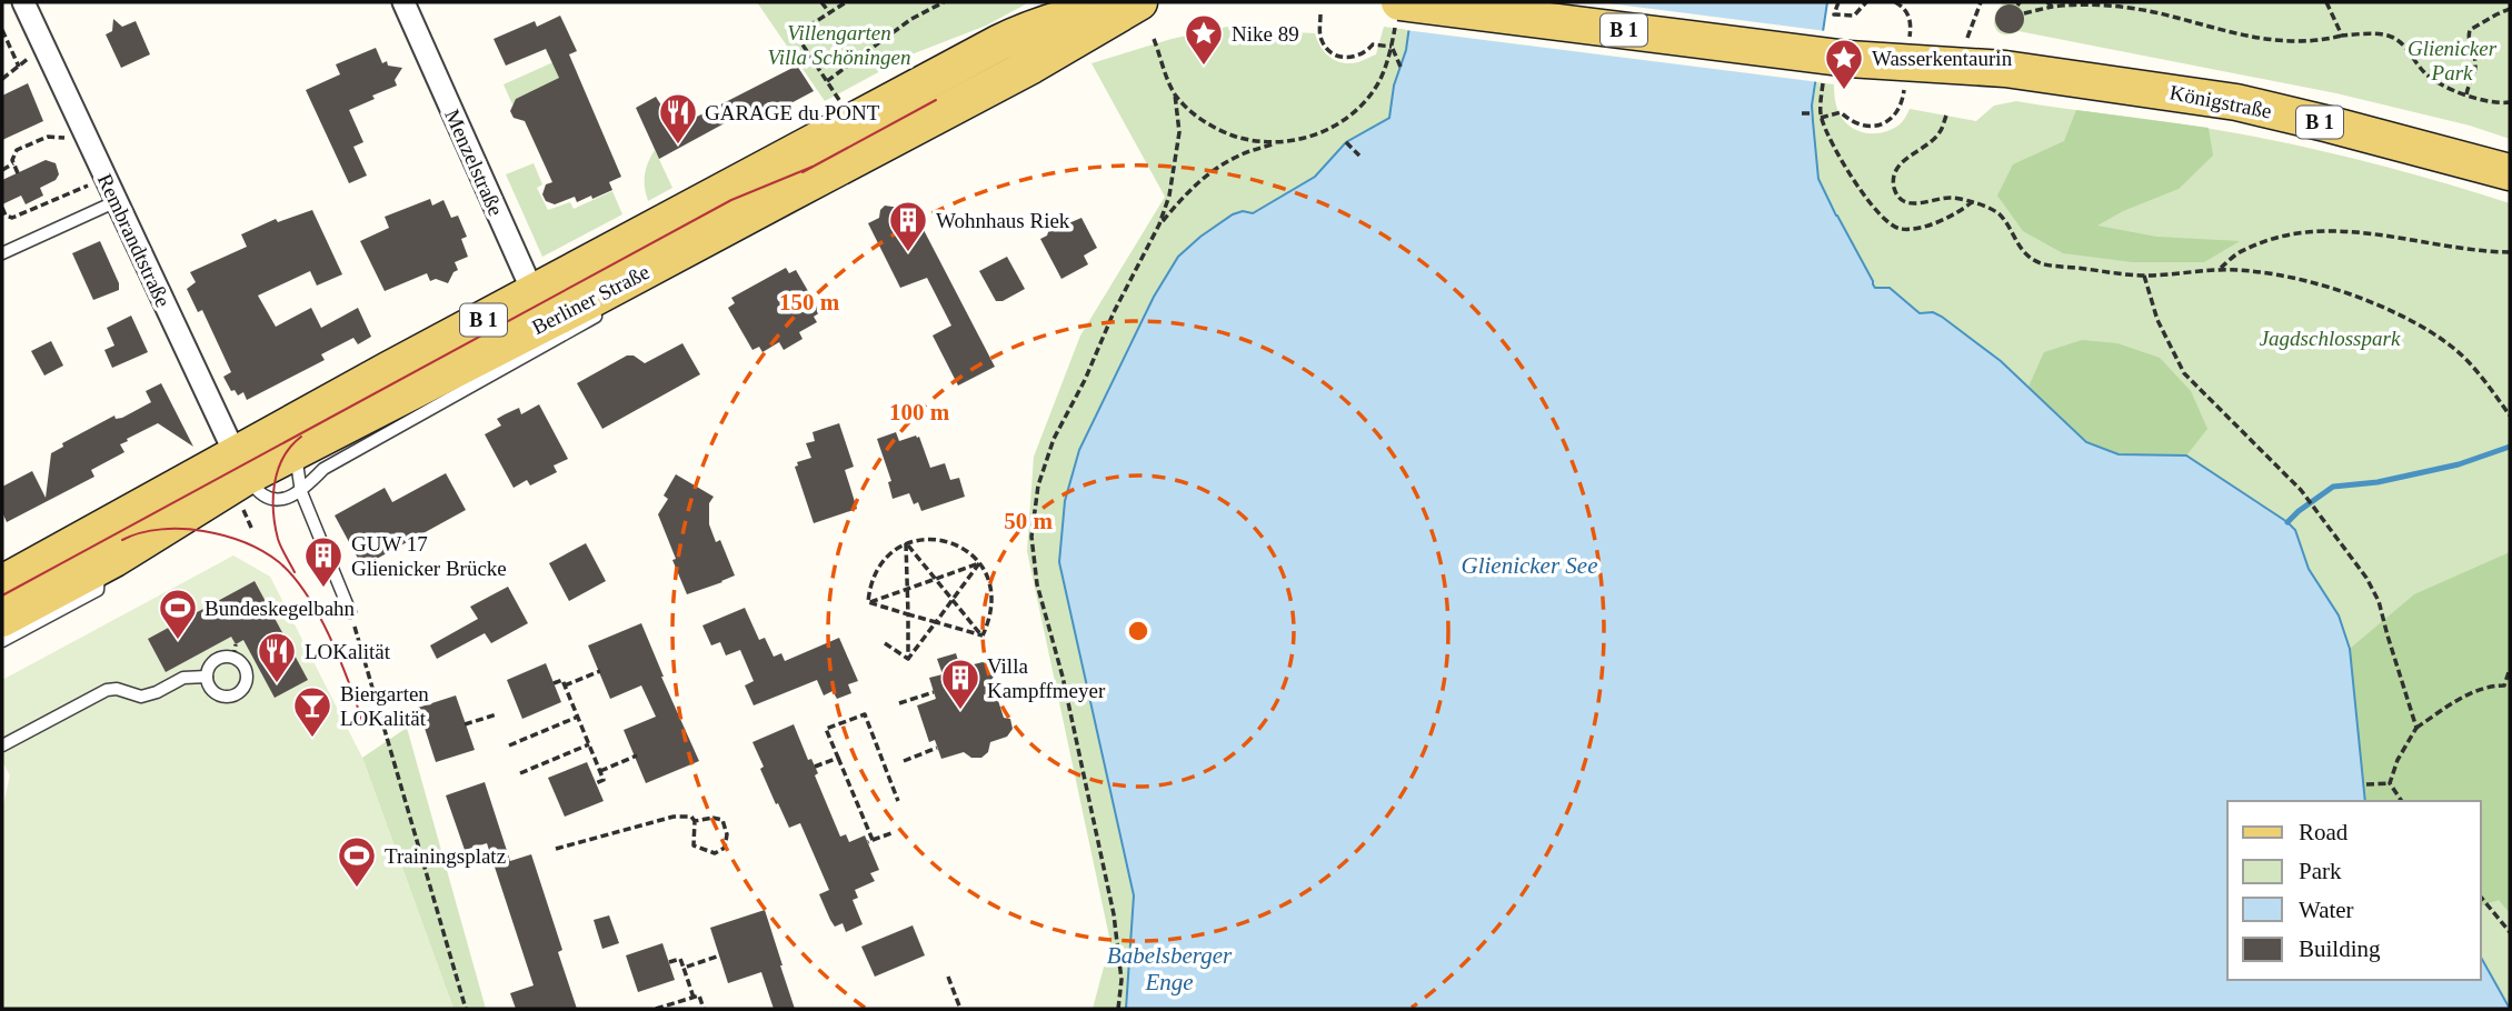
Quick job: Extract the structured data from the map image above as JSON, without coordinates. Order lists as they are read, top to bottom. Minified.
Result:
{"streets":{"main road":["B 1","Königstraße","Berliner Straße"],"street":["Menzelstraße","Rembrandtstraße"]},"crossings":[["B 1","Königstraße"],["Menzelstraße","Berliner Straße"],["Rembrandtstraße","Berliner Straße"]],"water":["Glienicker See","Babelsberger Enge"],"parks":["Villengarten Villa Schöningen","Glienicker Park","Jagdschlosspark"],"places":{"place":["Nike 89","Wasserkentaurin"],"restaurant":["GARAGE du PONT","LOKalität"],"building":["Wohnhaus Riek","GUW 17 Glienicker Brücke","Villa Kampffmeyer"],"sports":["Bundeskegelbahn","Trainingsplatz"],"bar":["Biergarten LOKalität"]},"legend":["Road","Park","Water","Building"],"rings":["150 m","100 m","50 m"]}
